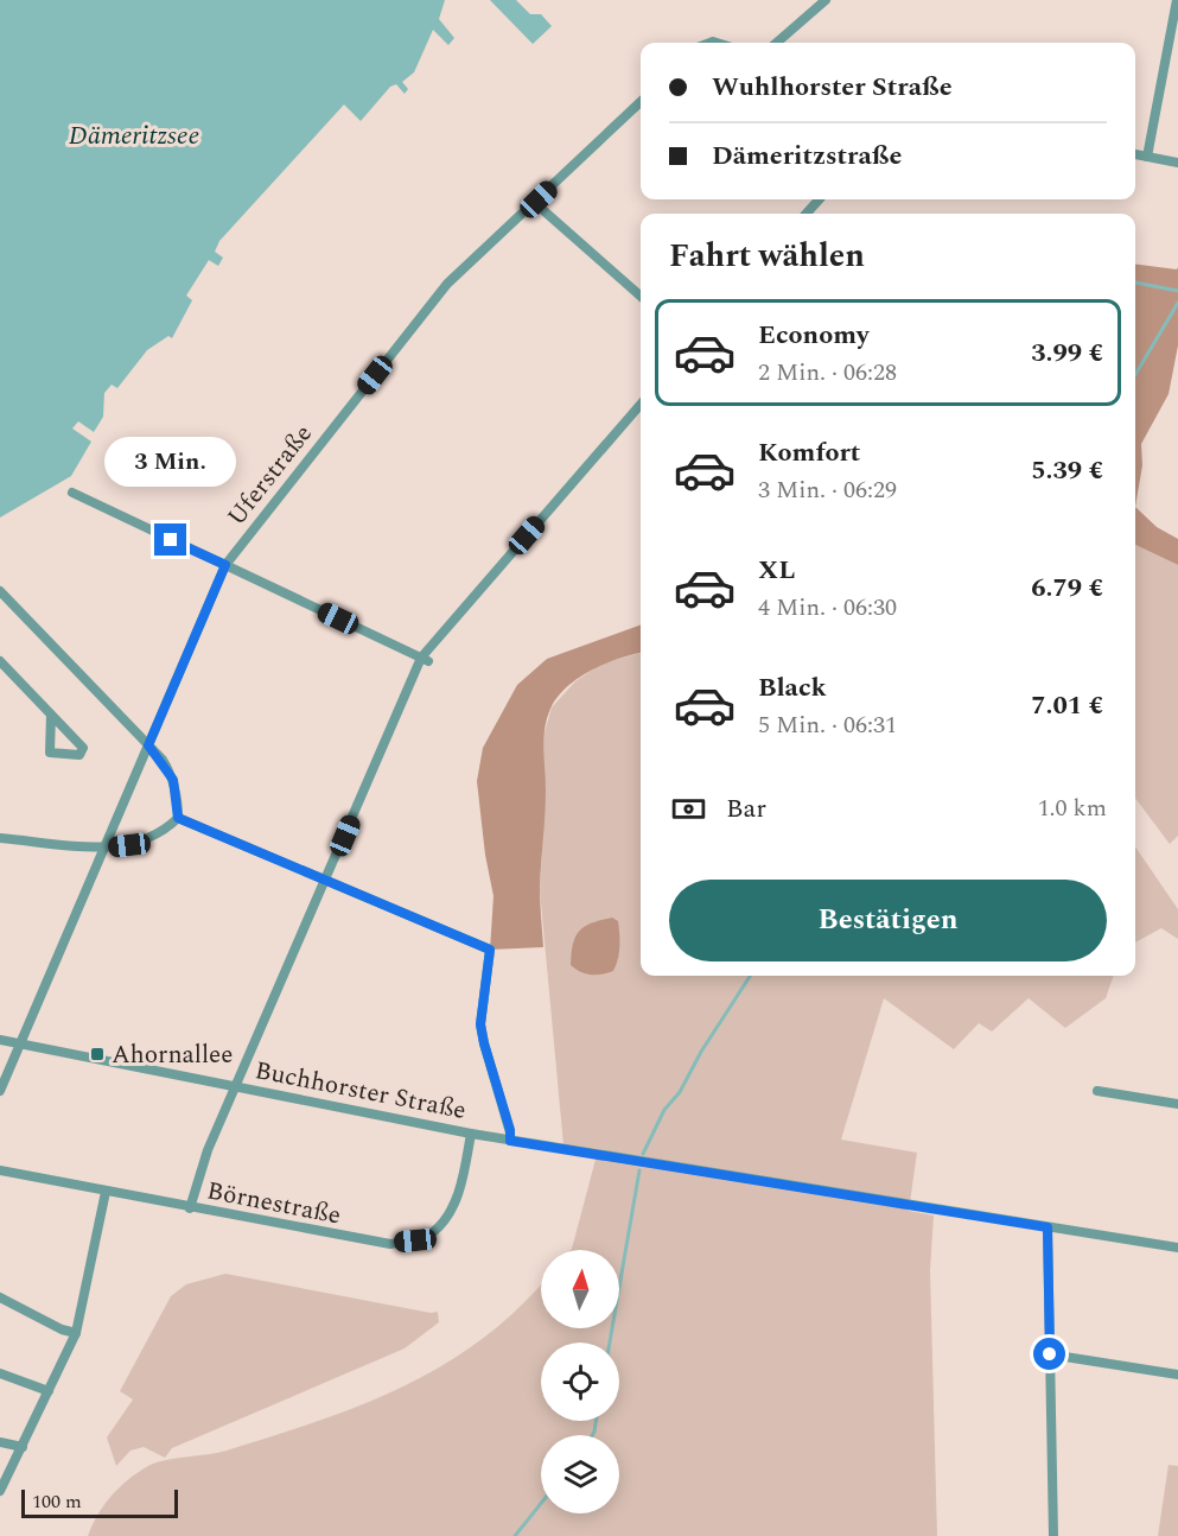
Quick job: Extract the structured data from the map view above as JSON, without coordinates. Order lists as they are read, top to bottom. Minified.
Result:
{"streets":{"street":["Uferstraße","Buchhorster Straße","Börnestraße"]},"crossings":[["Uferstraße","Buchhorster Straße"],["Buchhorster Straße","Börnestraße"]],"water":["Dämeritzsee"],"places":{"transit":["Ahornallee"]},"scale_bar":"100 m","north":"top","page":{"banner":["Wuhlhorster Straße","Dämeritzstraße"],"heading":"Fahrt wählen","list":[{"name":"Economy","note":"2 Min. · 06:28","value":"3.99 €"},{"name":"Komfort","note":"3 Min. · 06:29","value":"5.39 €"},{"name":"XL","note":"4 Min. · 06:30","value":"6.79 €"},{"name":"Black","note":"5 Min. · 06:31","value":"7.01 €"}],"bubble":"3 Min.","pay":["Bar","1.0 km"],"buttons":"Bestätigen","scale":"100 m"}}
